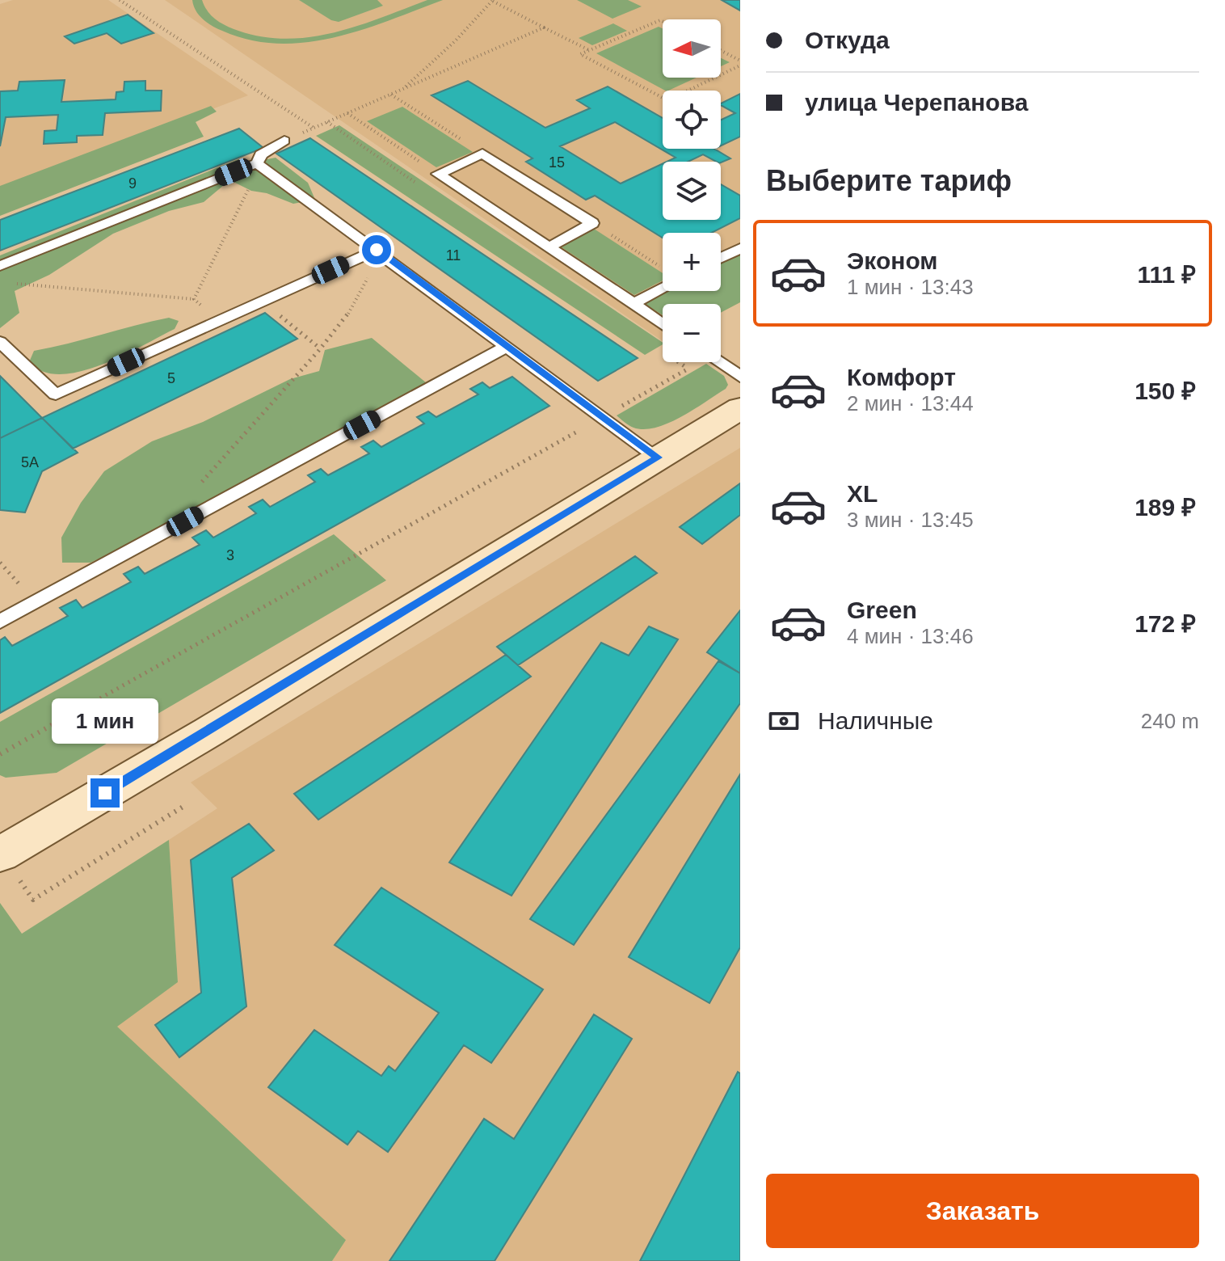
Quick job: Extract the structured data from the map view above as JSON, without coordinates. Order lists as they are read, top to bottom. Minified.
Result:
{"house_numbers":["15","9","11","5","5А","3"],"north":"left","page":{"banner":["Откуда","улица Черепанова"],"map_buttons":["+","−"],"heading":"Выберите тариф","list":[{"name":"Эконом","note":"1 мин · 13:43","value":"111 ₽"},{"name":"Комфорт","note":"2 мин · 13:44","value":"150 ₽"},{"name":"XL","note":"3 мин · 13:45","value":"189 ₽"},{"name":"Green","note":"4 мин · 13:46","value":"172 ₽"}],"pay":["Наличные","240 m"],"bubble":"1 мин","buttons":"Заказать"}}
